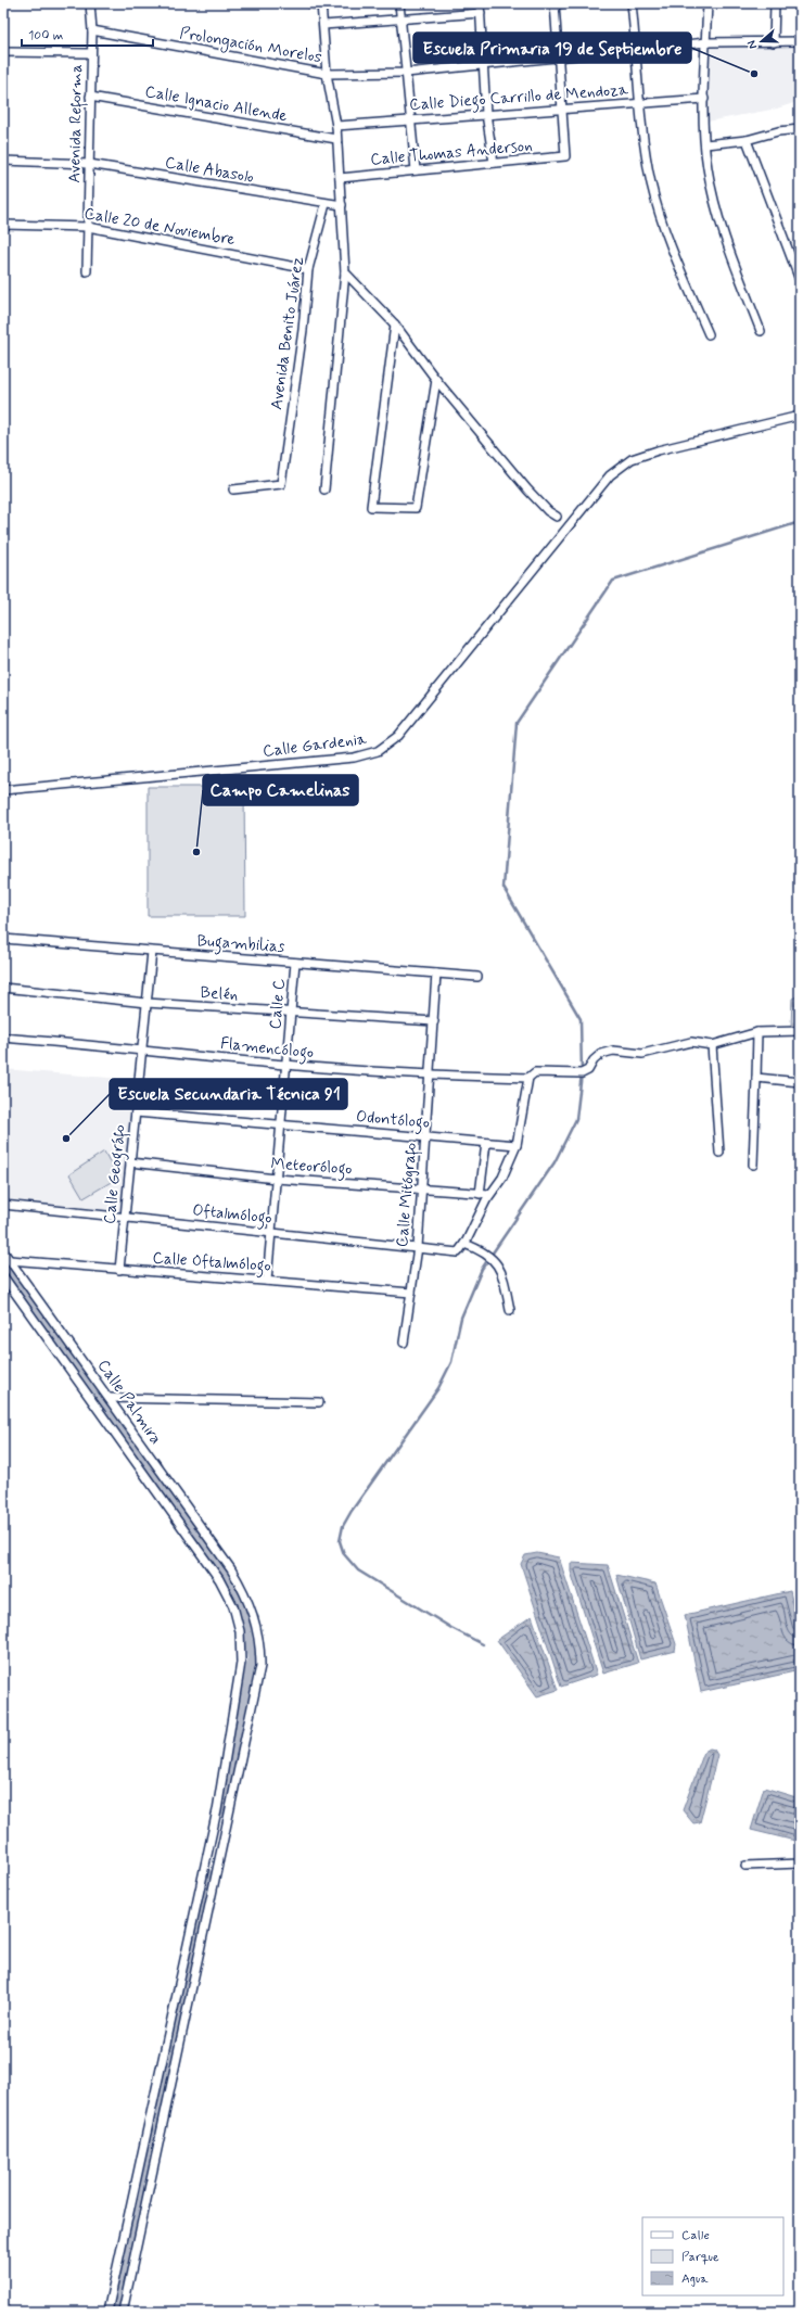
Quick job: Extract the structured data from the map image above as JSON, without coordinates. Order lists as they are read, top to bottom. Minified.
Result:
{"streets":{"street":["Prolongación Morelos","Calle Diego Carrillo de Mendoza","Calle Ignacio Allende","Avenida Reforma","Calle Thomas Anderson","Calle Abasolo","Calle 20 de Noviembre","Avenida Benito Juárez","Calle Gardenia","Bugambilias","Belén","Calle C","Flamencólogo","Odontólogo","Meteorólogo","Calle Geográfo","Calle Mitógrafo","Oftalmólogo","Calle Oftalmólogo","Calle Palmira"]},"crossings":[["Prolongación Morelos","Avenida Reforma"],["Calle Diego Carrillo de Mendoza","Calle Thomas Anderson"],["Calle Ignacio Allende","Avenida Reforma"],["Avenida Reforma","Calle Abasolo"],["Avenida Reforma","Calle 20 de Noviembre"],["Calle Abasolo","Avenida Benito Juárez"],["Calle 20 de Noviembre","Avenida Benito Juárez"],["Bugambilias","Calle C"],["Bugambilias","Calle Geográfo"],["Bugambilias","Calle Mitógrafo"],["Belén","Calle C"],["Belén","Calle Geográfo"],["Belén","Calle Mitógrafo"],["Calle C","Flamencólogo"],["Calle C","Odontólogo"],["Calle C","Meteorólogo"],["Calle C","Oftalmólogo"],["Calle C","Calle Oftalmólogo"],["Flamencólogo","Calle Geográfo"],["Flamencólogo","Calle Mitógrafo"],["Odontólogo","Calle Geográfo"],["Odontólogo","Calle Mitógrafo"],["Meteorólogo","Calle Geográfo"],["Meteorólogo","Calle Mitógrafo"],["Calle Geográfo","Oftalmólogo"],["Calle Geográfo","Calle Oftalmólogo"],["Calle Mitógrafo","Oftalmólogo"],["Calle Mitógrafo","Calle Oftalmólogo"],["Calle Oftalmólogo","Calle Palmira"]],"places":["Escuela Primaria 19 de Septiembre","Campo Camelinas","Escuela Secundaria Técnica 91"],"legend":["Calle","Parque","Agua"],"scale_bar":"100 m","north":"left"}
